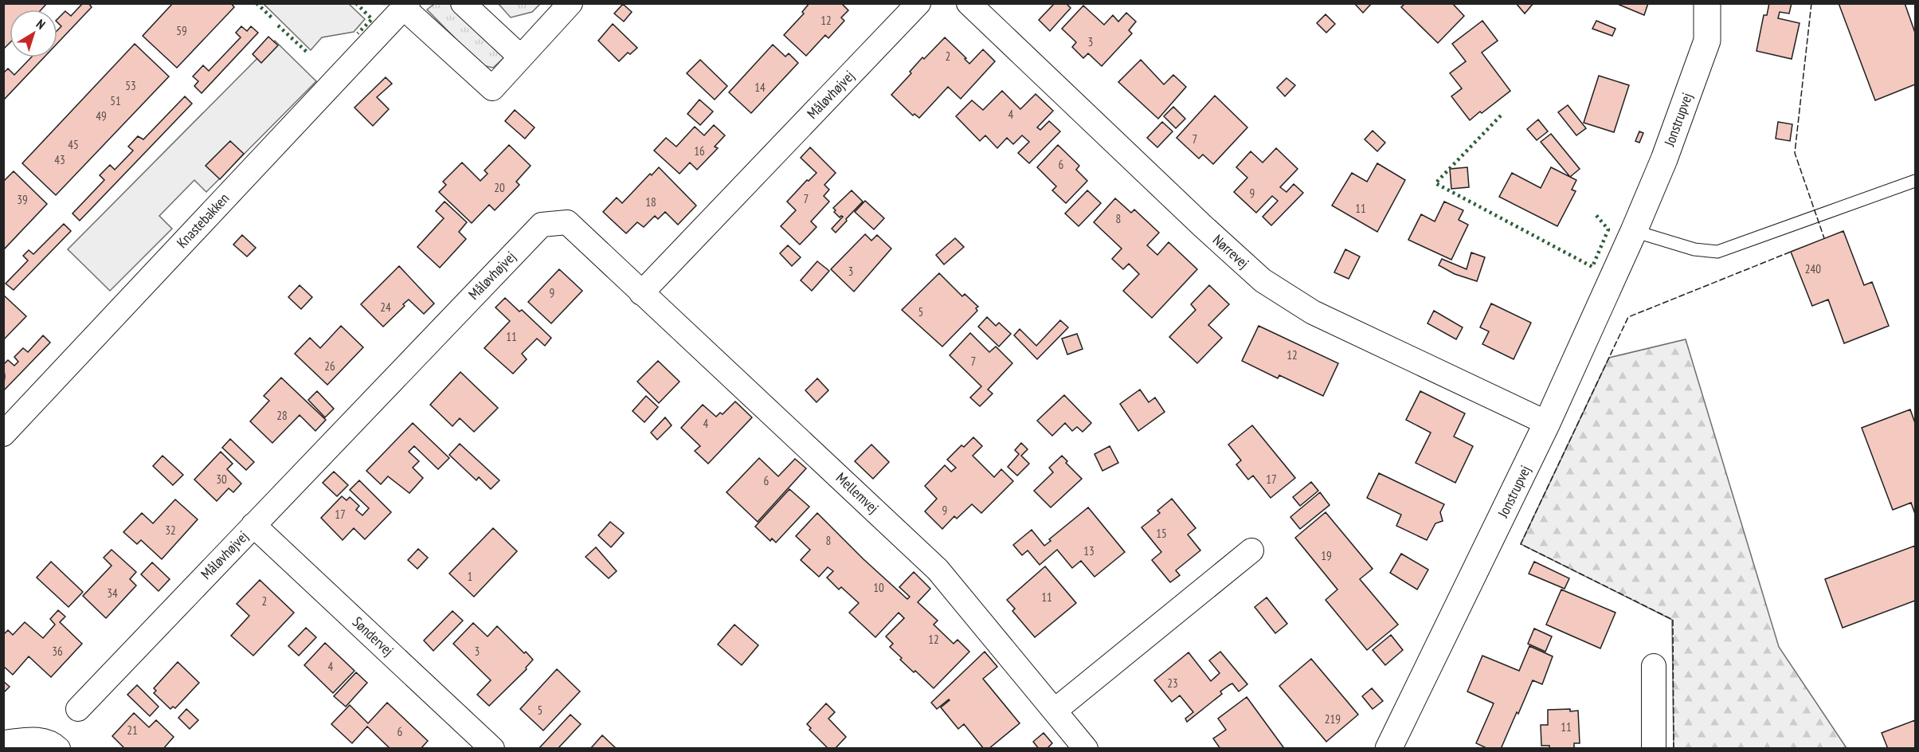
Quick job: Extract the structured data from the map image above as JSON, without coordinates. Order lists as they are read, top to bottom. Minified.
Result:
{"streets":{"street":["Måløvhøjvej","Jonstrupvej","Knastebakken","Nørrevej","Mellemvej","Søndervej"]},"crossings":[["Måløvhøjvej","Mellemvej"],["Måløvhøjvej","Søndervej"],["Jonstrupvej","Nørrevej"]],"house_numbers":["12","59","3","2","53","14","51","4","49","7","45","16","43","6","20","9","7","39","18","11","8","240","3","9","24","5","11","12","7","26","28","4","30","17","6","9","17","32","15","8","13","19","1","10","34","11","2","12","36","3","4","23","5","219","11","21","6"],"north":"top right"}
